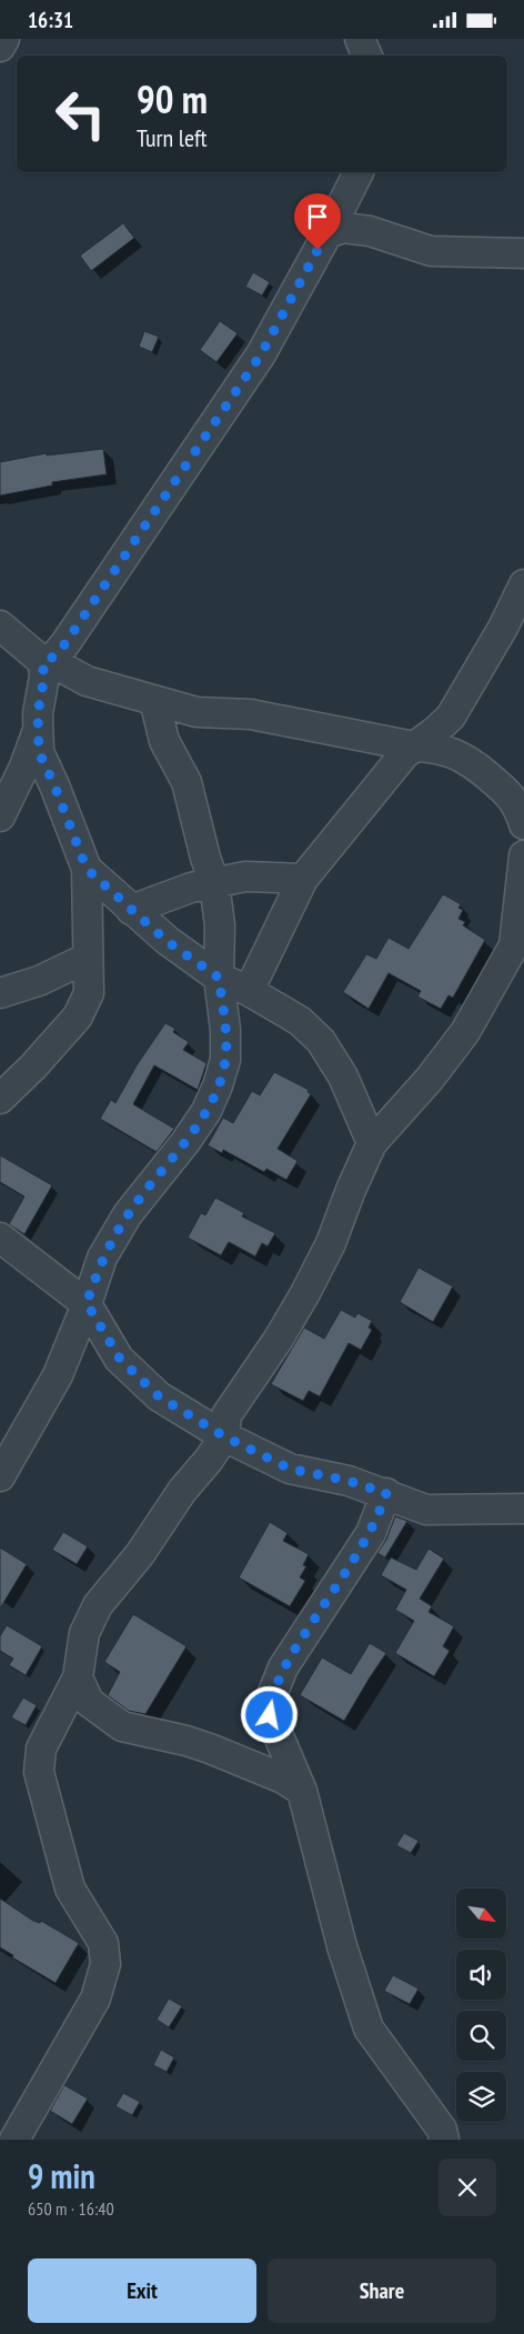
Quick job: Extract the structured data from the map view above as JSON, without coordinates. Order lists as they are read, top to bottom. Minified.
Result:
{"north":"bottom right","page":{"status":"16:31","turn":["90 m","Turn left"],"heading":["9 min","650 m · 16:40"],"buttons":["Exit","Share"]}}
